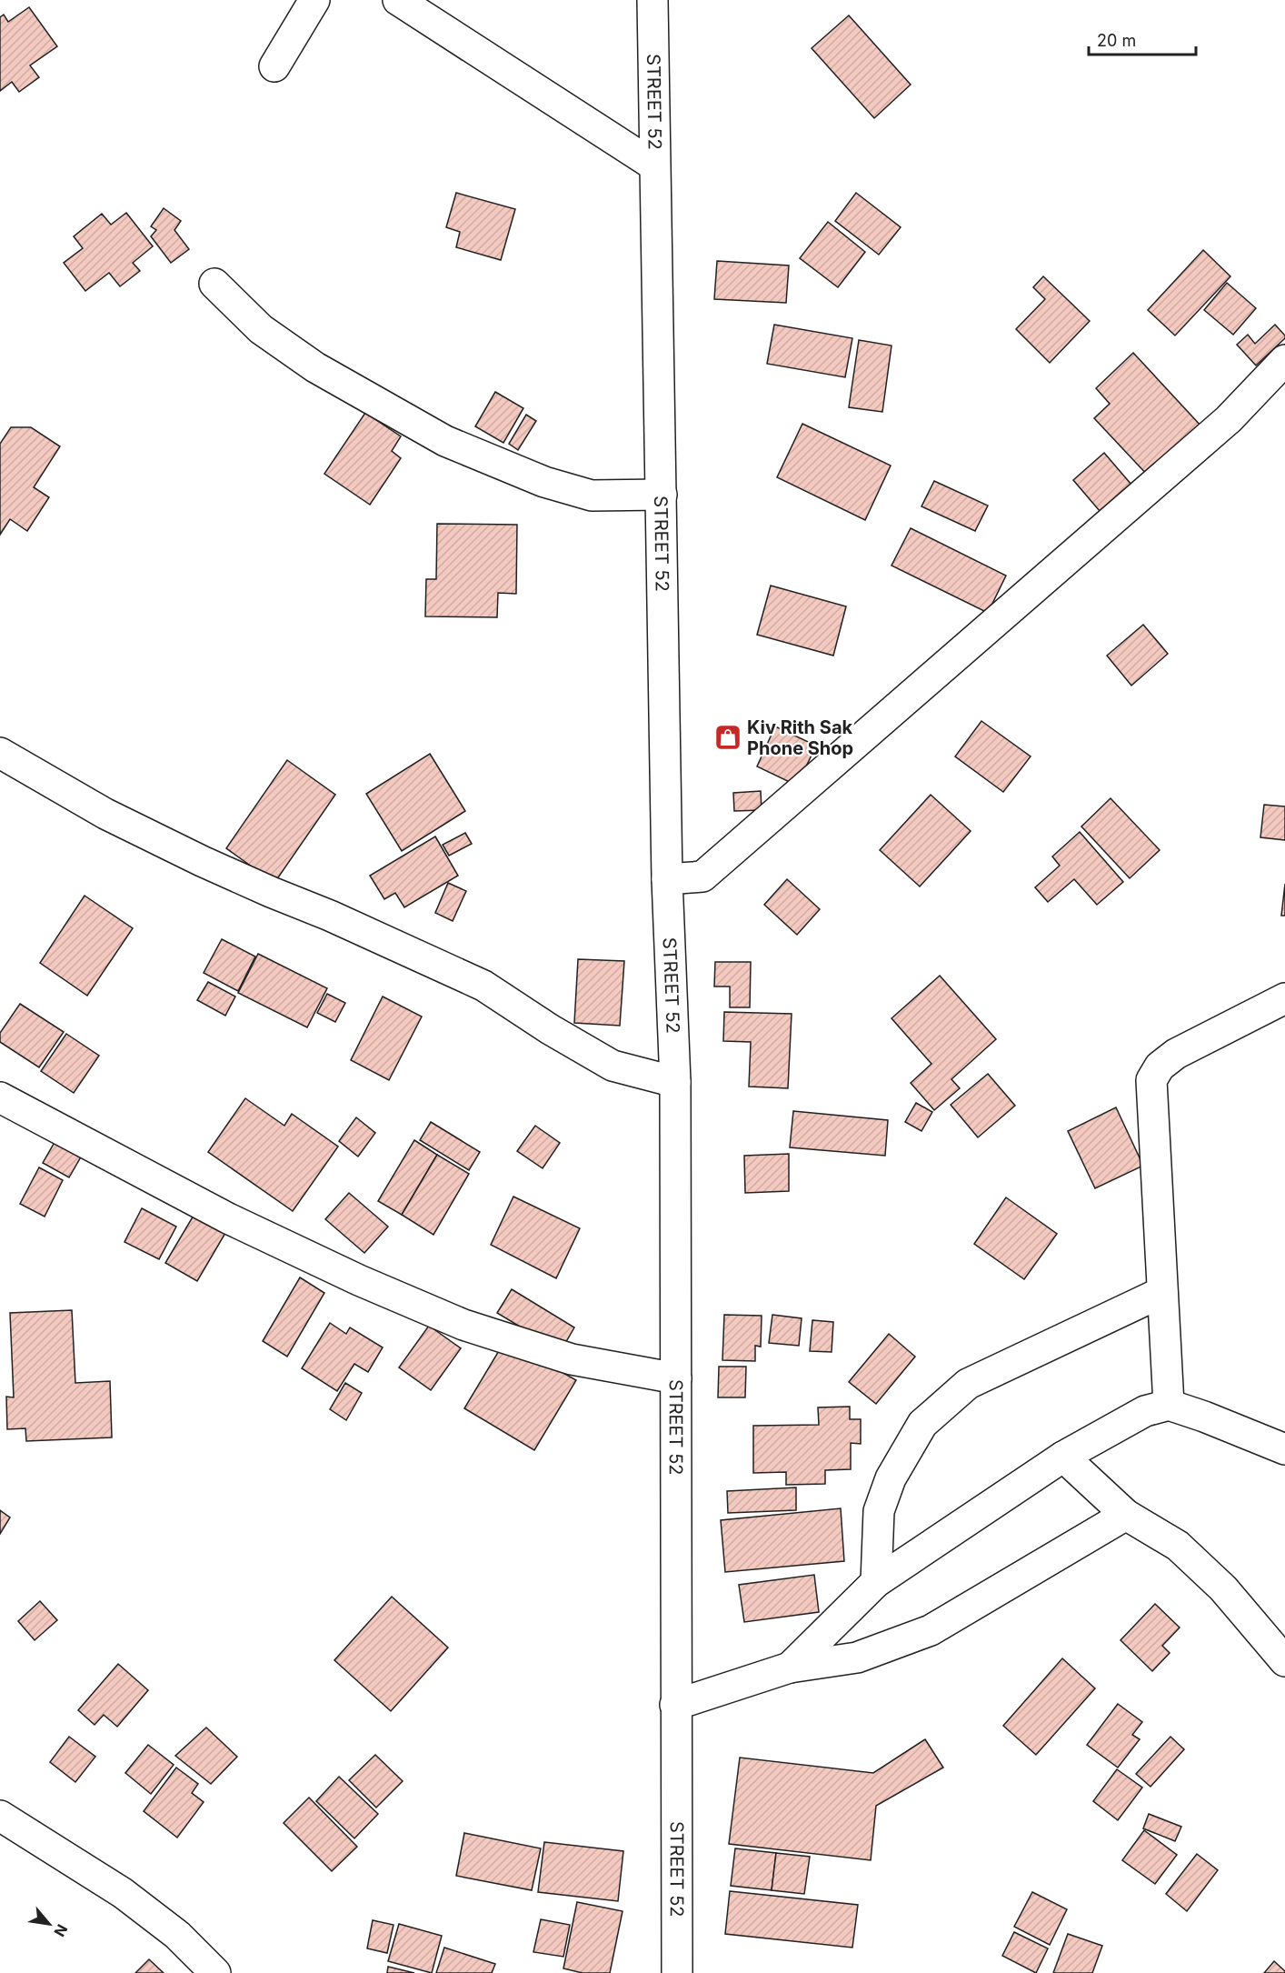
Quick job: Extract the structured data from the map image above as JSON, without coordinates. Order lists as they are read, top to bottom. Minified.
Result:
{"streets":{"street":["STREET 52"]},"places":{"shop":["Kiv Rith Sak Phone Shop"]},"scale_bar":"20 m","north":"bottom right"}
